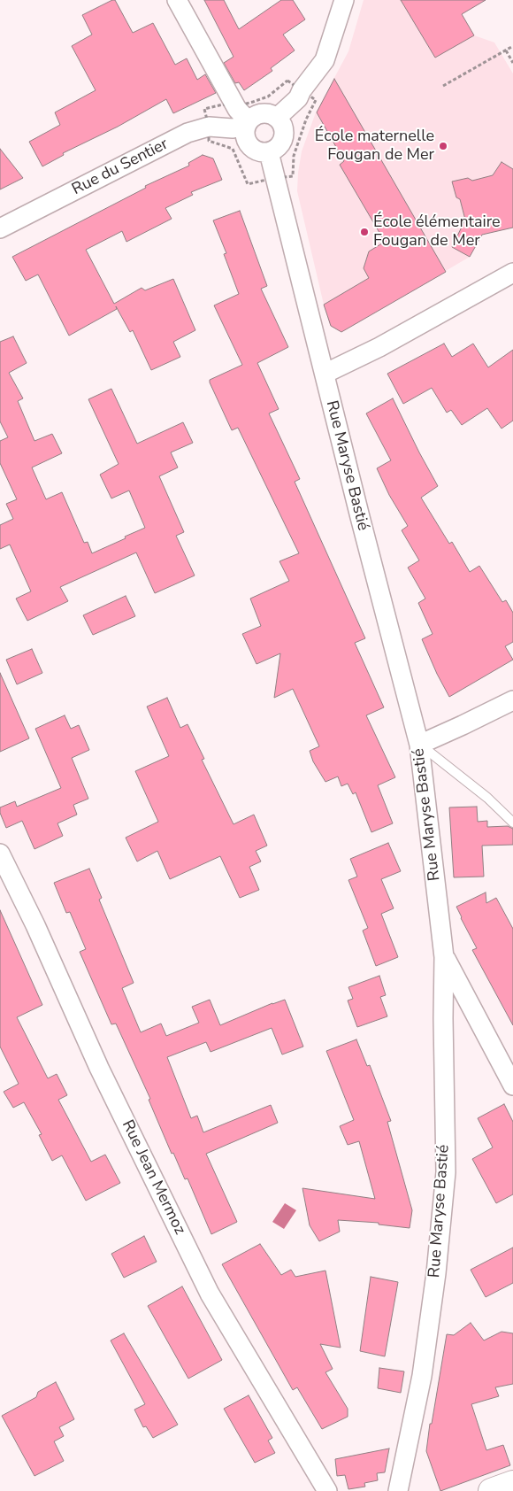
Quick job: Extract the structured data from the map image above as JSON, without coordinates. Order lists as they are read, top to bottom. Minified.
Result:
{"streets":{"street":["Rue du Sentier","Rue Maryse Bastié","Rue Jean Mermoz"]},"crossings":[["Rue du Sentier","Rue Maryse Bastié"]],"places":["École maternelle Fougan de Mer","École élémentaire Fougan de Mer"]}
